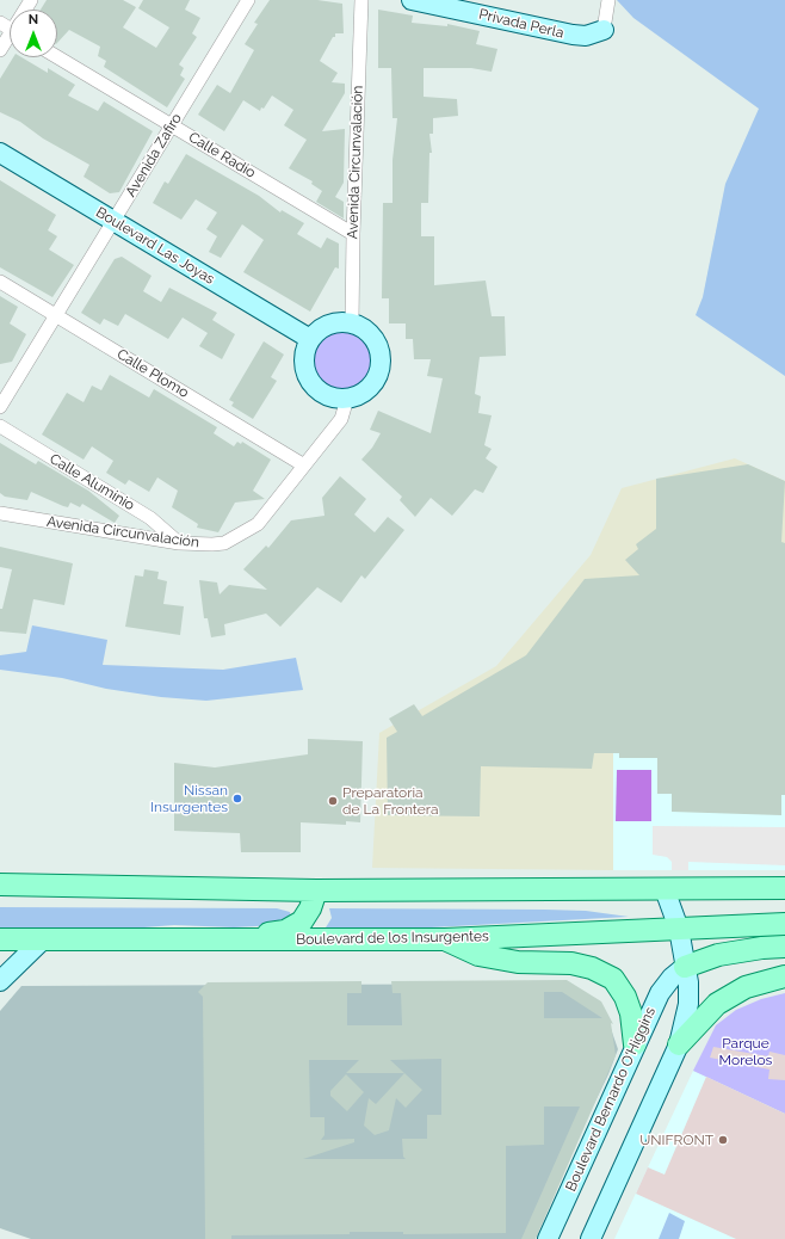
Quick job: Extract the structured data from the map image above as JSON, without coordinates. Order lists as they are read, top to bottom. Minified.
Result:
{"streets":{"main road":["Boulevard de los Insurgentes"],"street":["Privada Perla","Avenida Zafiro","Calle Radio","Avenida Circunvalación","Boulevard Las Joyas","Calle Plomo","Calle Aluminio","Boulevard Bernardo O'Higgins"]},"crossings":[["Avenida Zafiro","Calle Radio"],["Avenida Zafiro","Boulevard Las Joyas"],["Avenida Zafiro","Calle Plomo"],["Calle Radio","Avenida Circunvalación"],["Avenida Circunvalación","Boulevard Las Joyas"],["Avenida Circunvalación","Calle Plomo"],["Avenida Circunvalación","Calle Aluminio"]],"parks":["Parque Morelos"],"places":["Nissan Insurgentes","Preparatoria de La Frontera","UNIFRONT"],"north":"top"}
